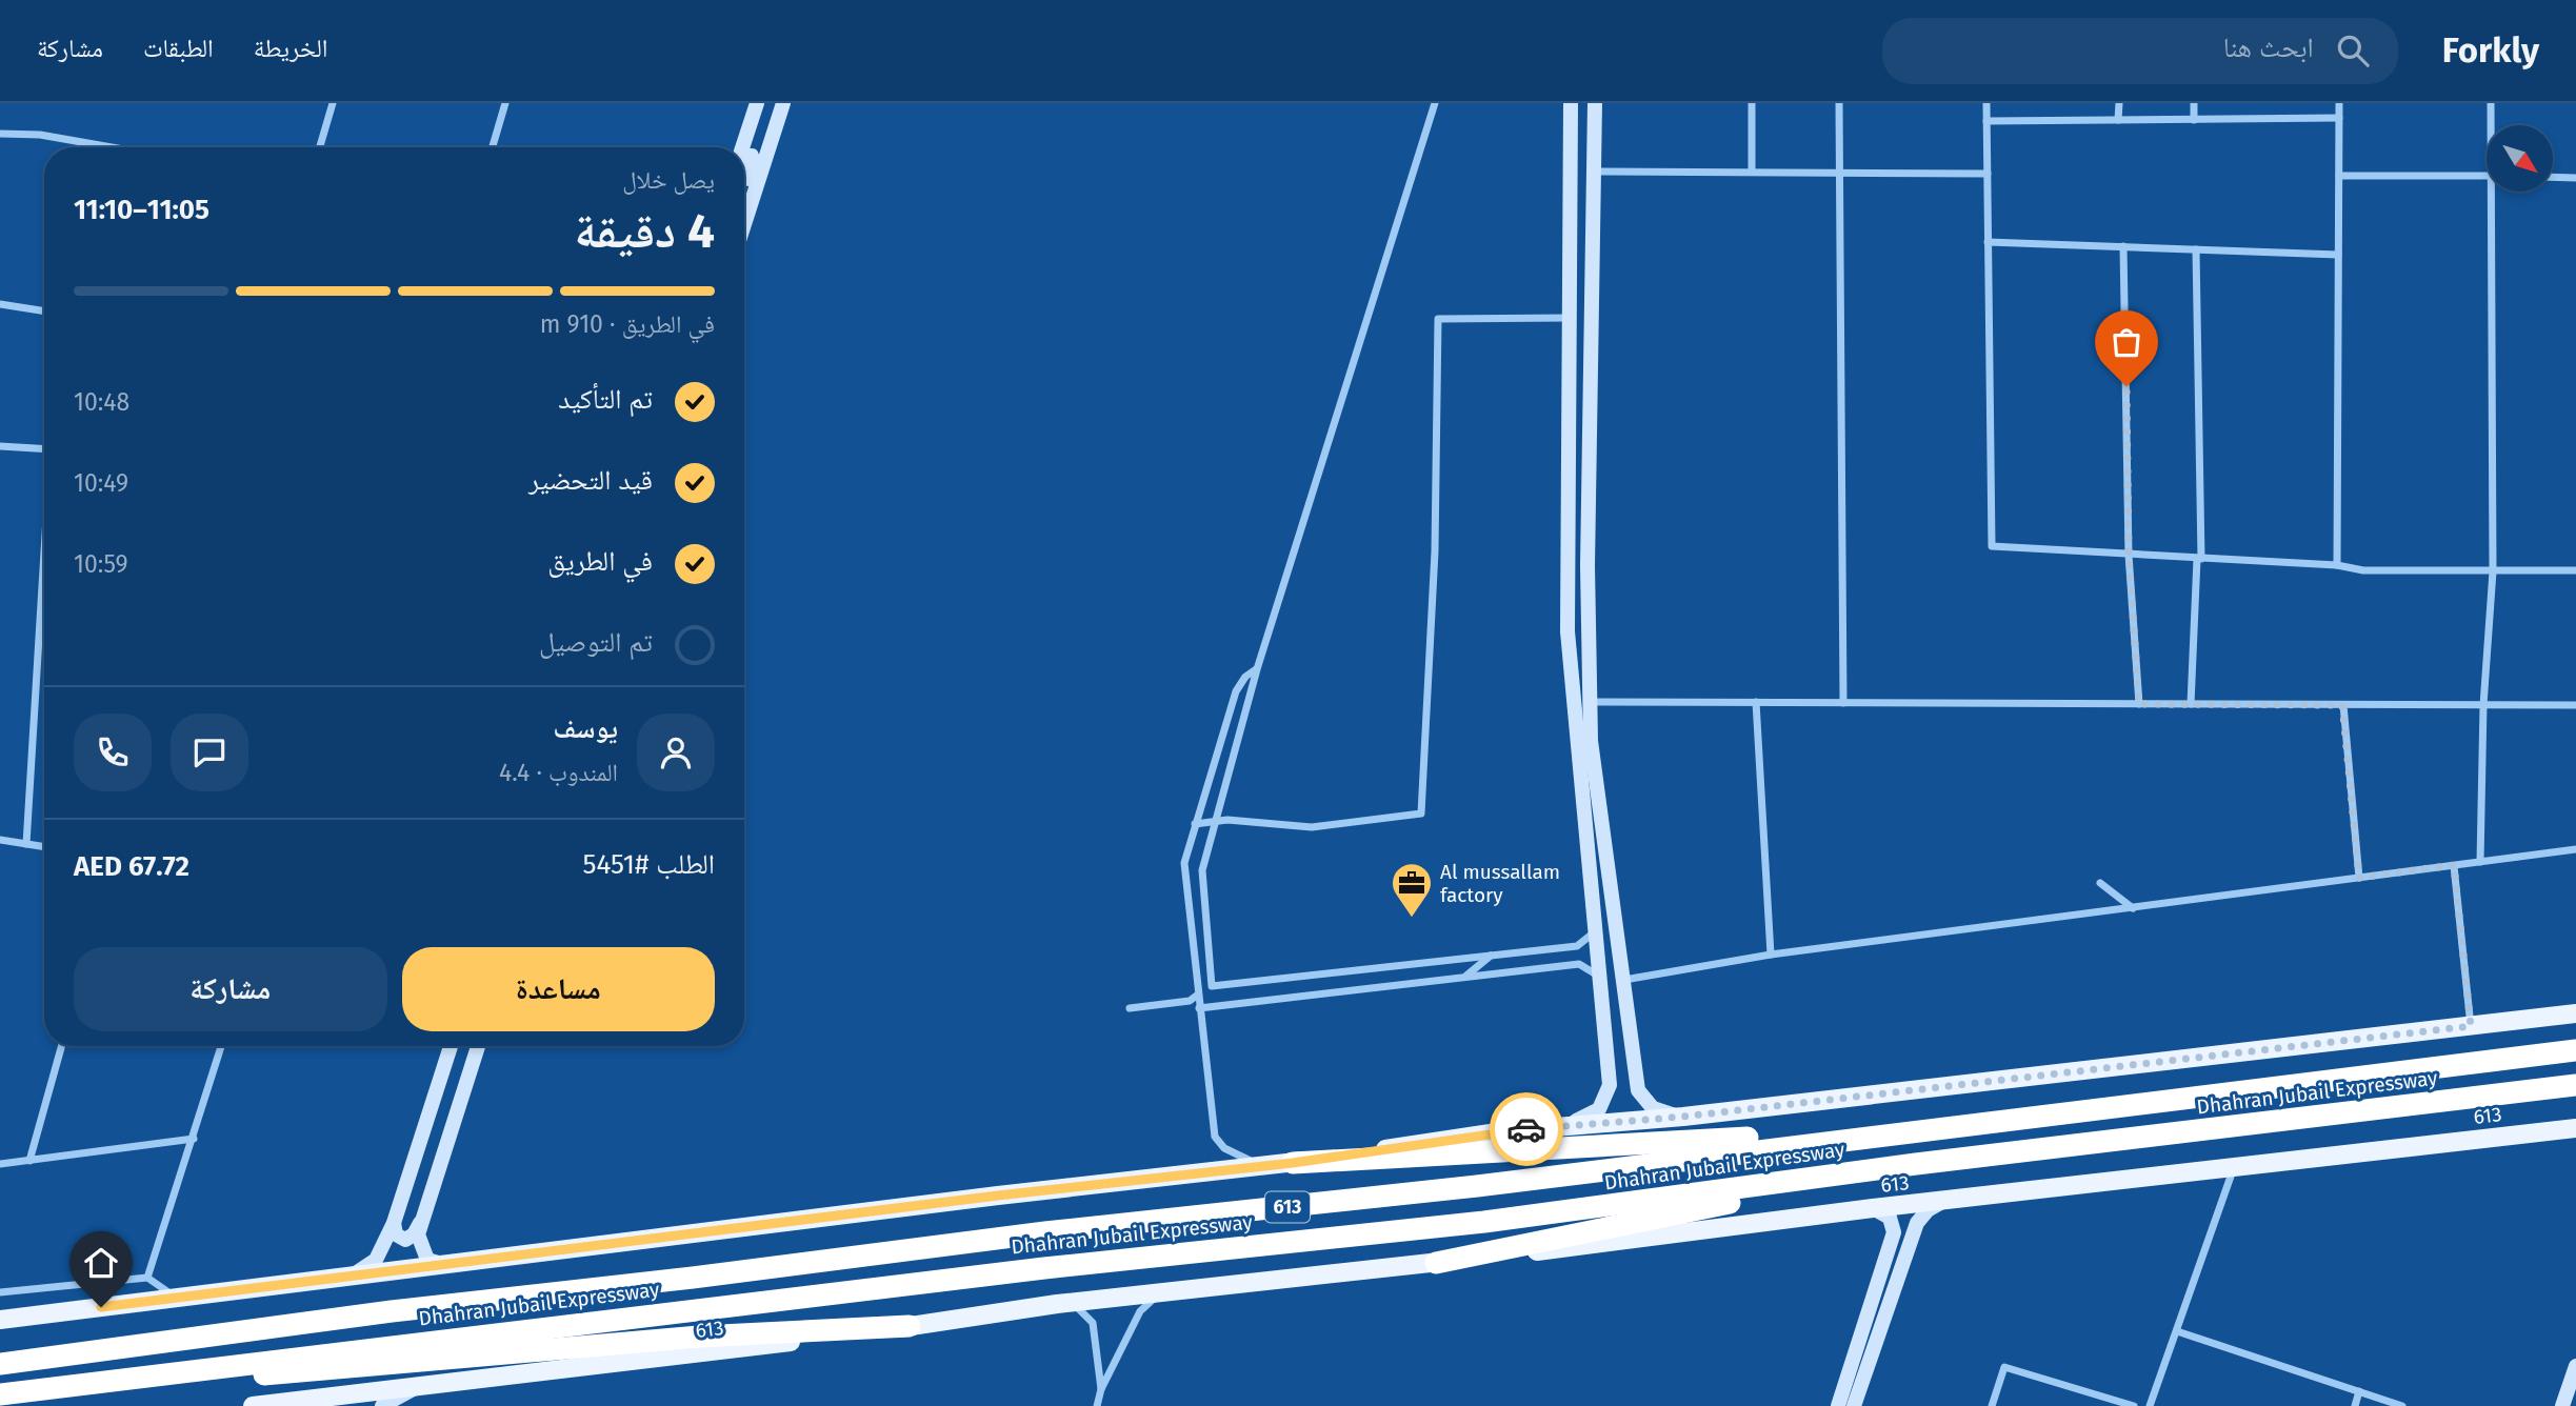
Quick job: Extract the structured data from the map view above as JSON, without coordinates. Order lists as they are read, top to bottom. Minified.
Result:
{"streets":{"highway":["Dhahran Jubail Expressway","613"]},"places":{"office":["Al mussallam factory"]},"north":"bottom right","page":{"header":"Forkly","search":"ابحث هنا","nav":["الخريطة","الطبقات","مشاركة"],"heading":["4 دقيقة","يصل خلال","11:05–11:10"],"panel":["يوسف","المندوب · 4.4","الطلب #5451","AED 67.72"],"bar":"في الطريق · 910 m","list":[["تم التأكيد","10:48"],["قيد التحضير","10:49"],["في الطريق","10:59"],"تم التوصيل"],"buttons":["مساعدة","مشاركة"]}}
